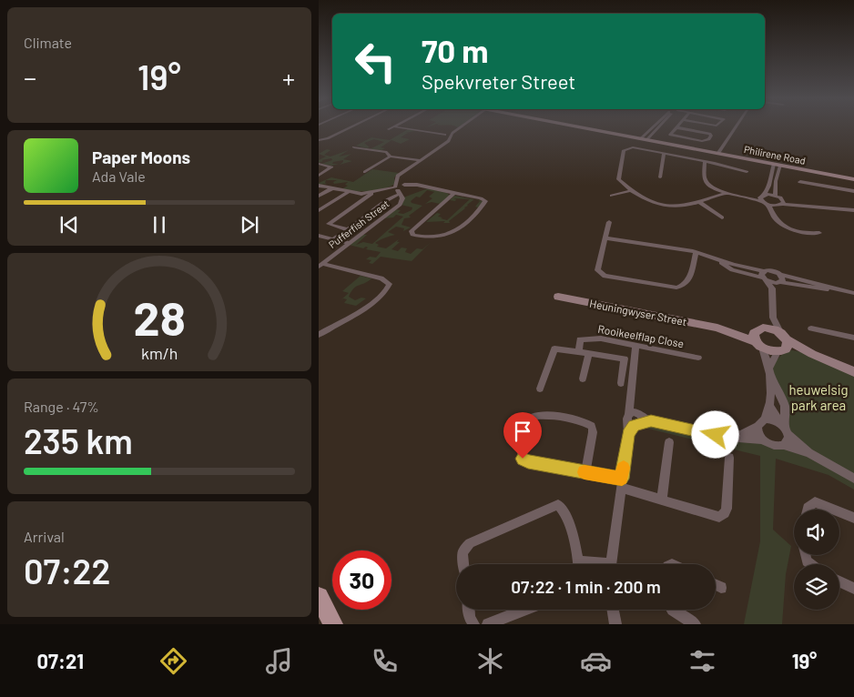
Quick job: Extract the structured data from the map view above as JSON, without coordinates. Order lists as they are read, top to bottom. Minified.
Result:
{"streets":{"street":["Philirene Road","Pufferfish Street","Heuningwyser Street","Rooikeelflap Close"]},"parks":["heuwelsig park area"],"page":{"tile":["Climate",["Range · 47%","235 km"],["Arrival","07:22"]],"turn":["70 m","Spekvreter Street"],"heat":["−","19°","+"],"song":["Paper Moons","Ada Vale"],"limit":"30","trip":"07:22 · 1 min · 200 m","tabs":["07:21","19°"],"gauge":["28","km/h"]}}
